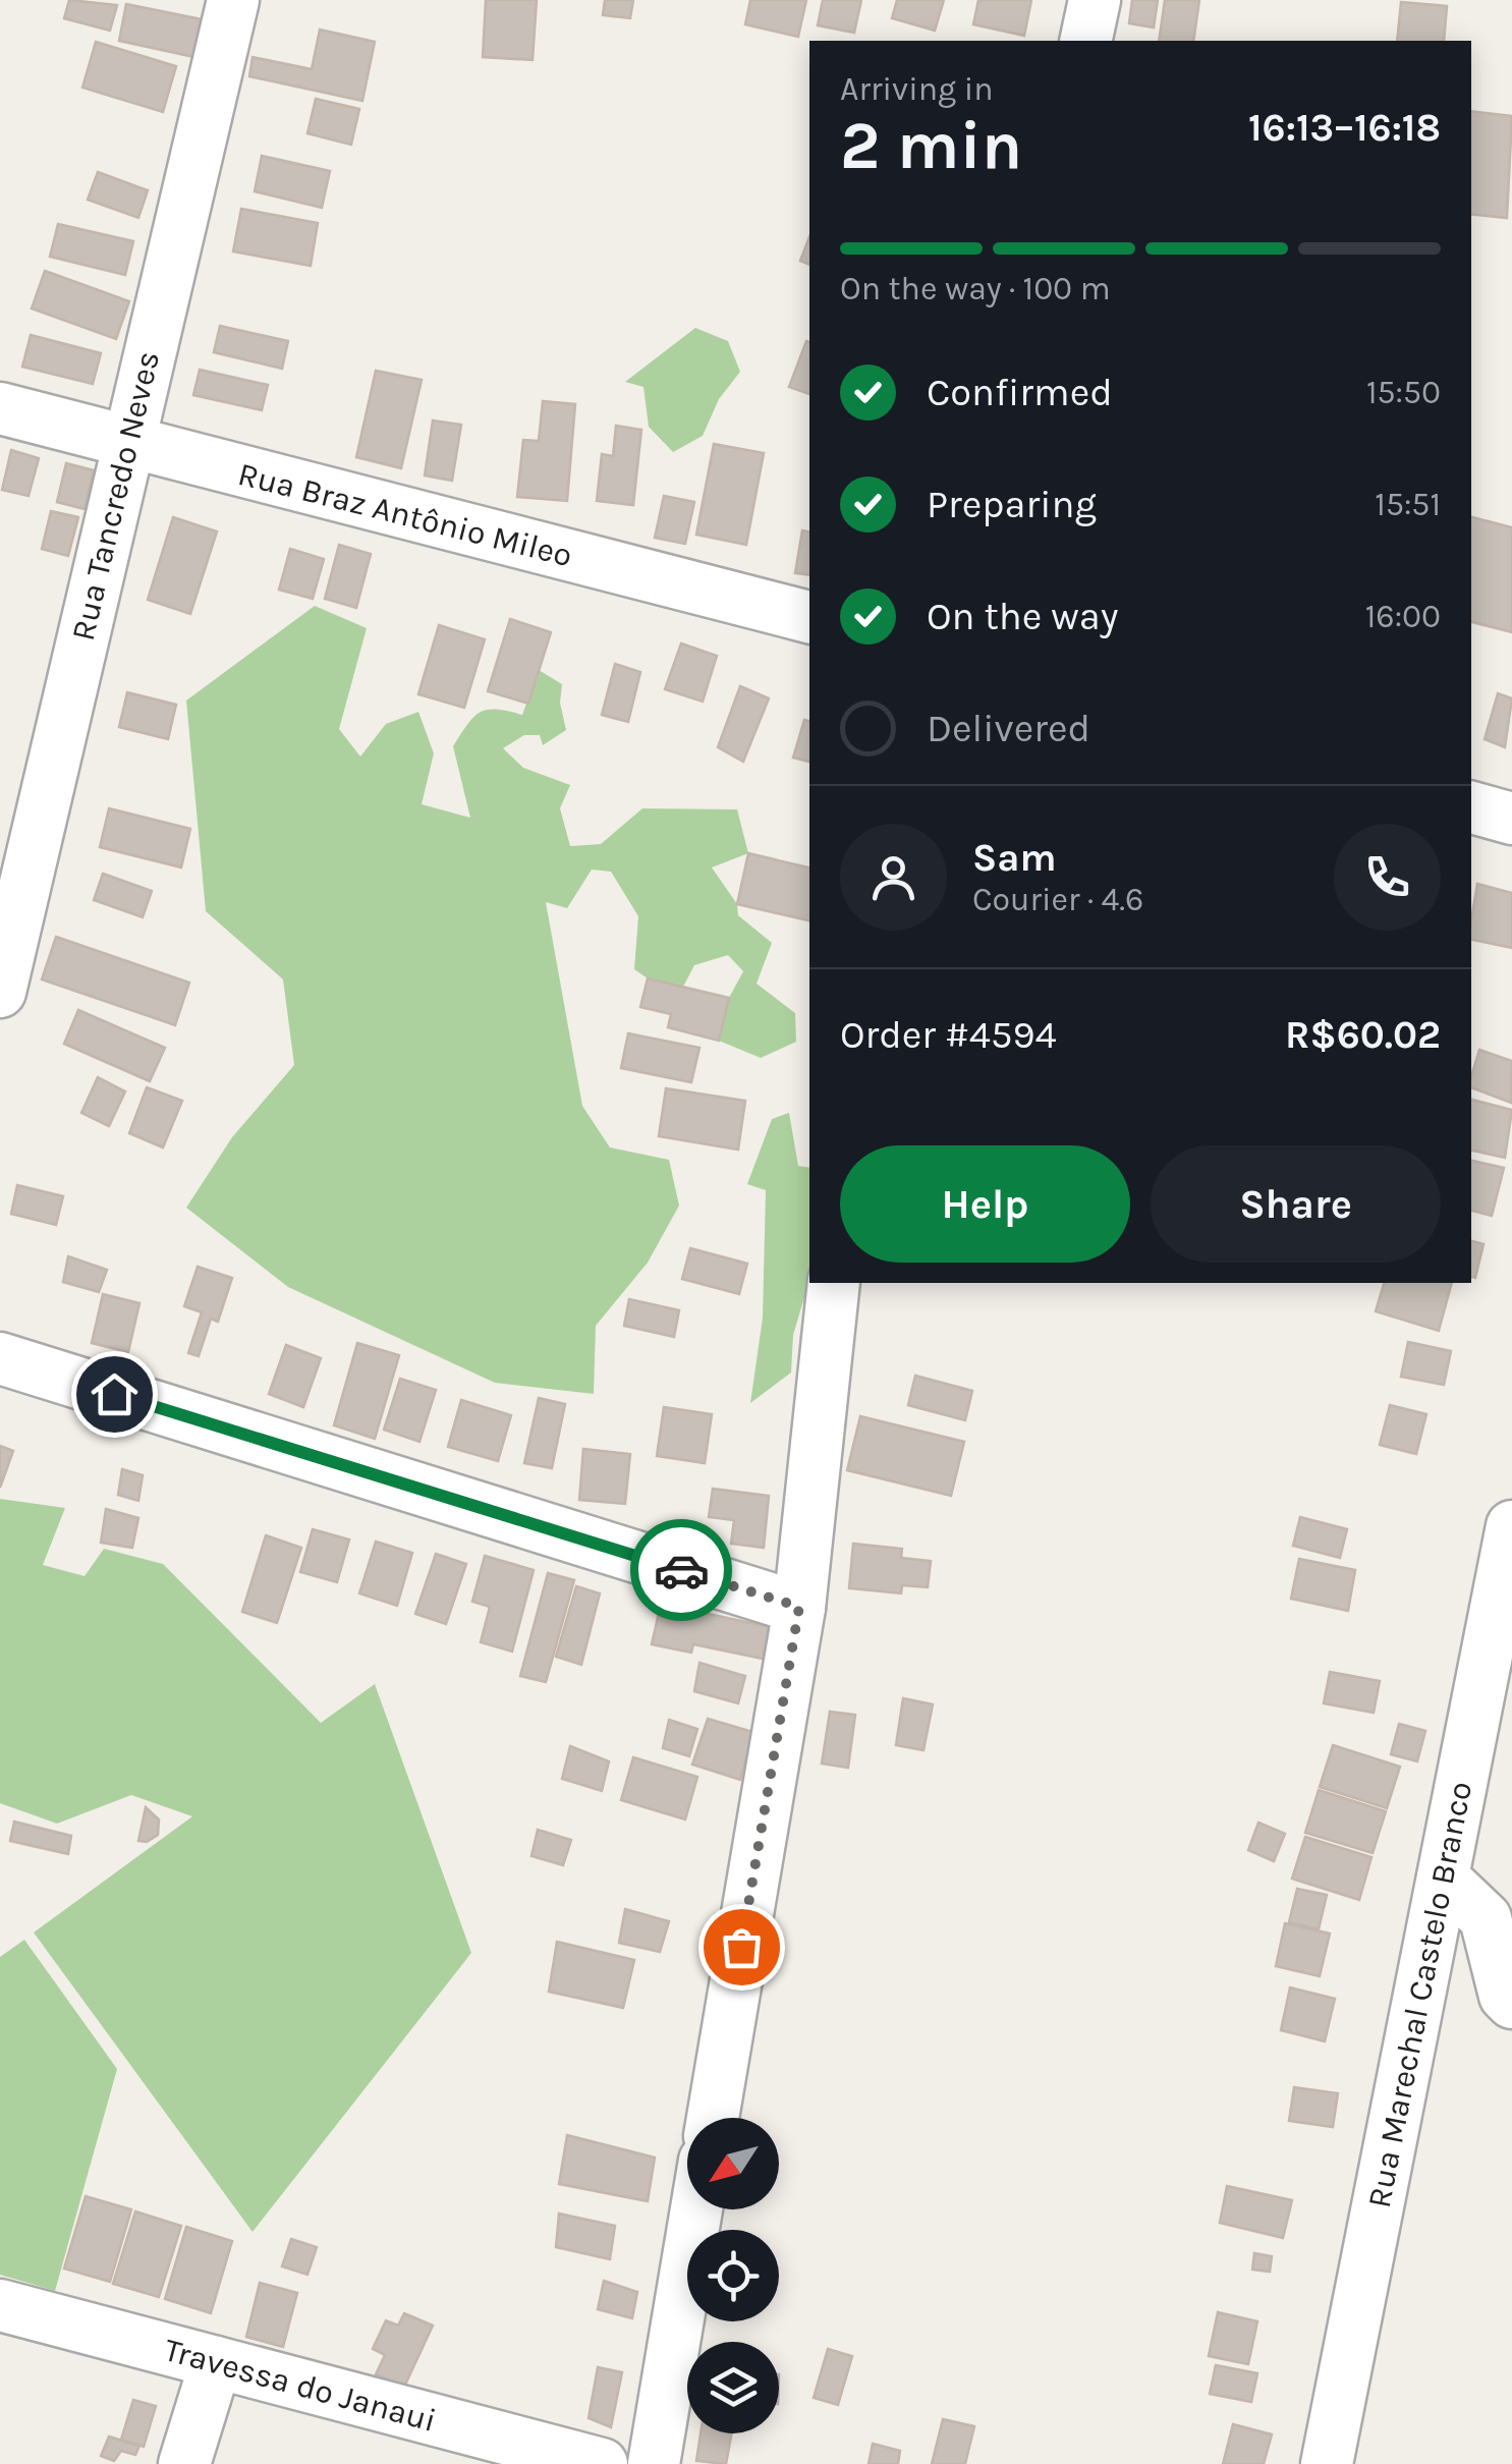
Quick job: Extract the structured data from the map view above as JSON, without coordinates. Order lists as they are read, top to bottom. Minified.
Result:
{"streets":{"street":["Rua Tancredo Neves","Rua Braz Antônio Mileo","Rua Marechal Castelo Branco","Travessa do Janaui"]},"crossings":[["Rua Tancredo Neves","Rua Braz Antônio Mileo"]],"north":"bottom left","page":{"heading":["2 min","Arriving in","16:13–16:18"],"panel":["Sam","Courier · 4.6","Order #4594","R$60.02"],"bar":"On the way · 100 m","list":[["Confirmed","15:50"],["Preparing","15:51"],["On the way","16:00"],"Delivered"],"buttons":["Help","Share"]}}
